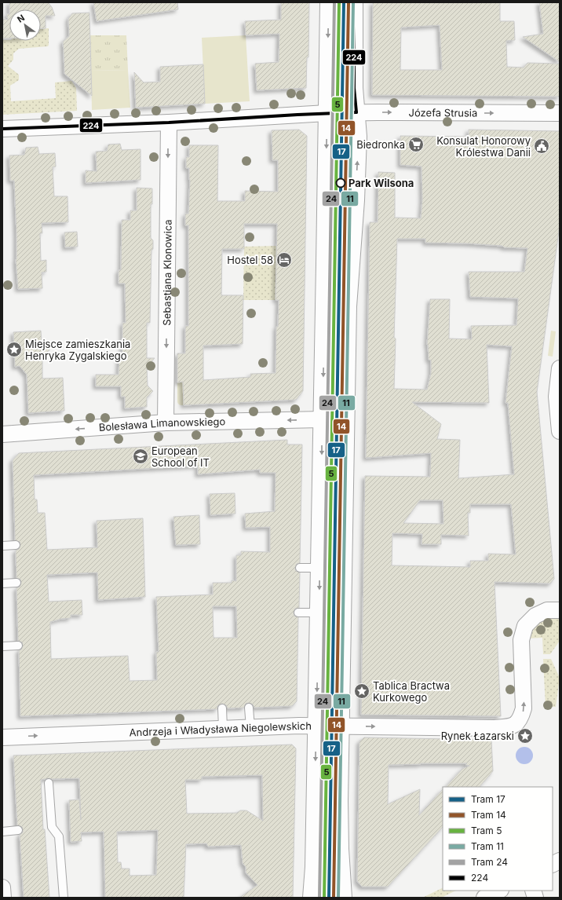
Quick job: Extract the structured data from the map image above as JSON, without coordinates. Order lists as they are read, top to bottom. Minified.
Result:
{"streets":{"street":["Józefa Strusia","Sebastiana Klonowica","Bolesława Limanowskiego","Andrzeja i Władysława Niegolewskich"]},"crossings":[["Józefa Strusia","Sebastiana Klonowica"],["Sebastiana Klonowica","Bolesława Limanowskiego"]],"one_way":["Józefa Strusia","Sebastiana Klonowica","Bolesława Limanowskiego","Andrzeja i Władysława Niegolewskich"],"places":{"supermarket":["Biedronka"],"public building":["Konsulat Honorowy Królestwa Danii"],"other":["Park Wilsona"],"hotel":["Hostel 58"],"place":["Miejsce zamieszkania Henryka Zygalskiego","Tablica Bractwa Kurkowego","Rynek Łazarski"],"school or university":["European School of IT"]},"lines":["tram line 17","tram line 14","tram line 5","tram line 11","tram line 24","transit line 224"],"legend":["Tram 17","Tram 14","Tram 5","Tram 11","Tram 24","224"],"north":"top left"}
